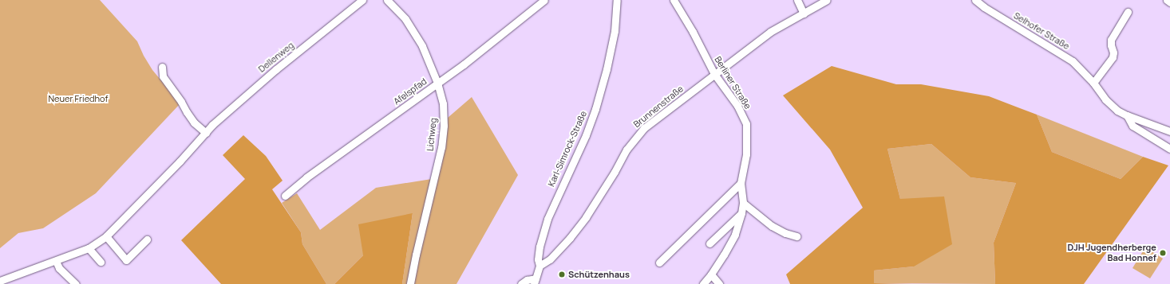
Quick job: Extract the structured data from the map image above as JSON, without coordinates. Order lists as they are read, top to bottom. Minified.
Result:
{"streets":{"street":["Selhofer Straße","Dellenweg","Berliner Straße","Afelspfad","Brunnenstraße","Lichweg","Karl-Simrock-Straße"]},"crossings":[["Berliner Straße","Brunnenstraße"],["Afelspfad","Lichweg"],["Brunnenstraße","Karl-Simrock-Straße"]],"parks":["Neuer Friedhof"],"places":["DJH Jugendherberge Bad Honnef","Schützenhaus"]}
